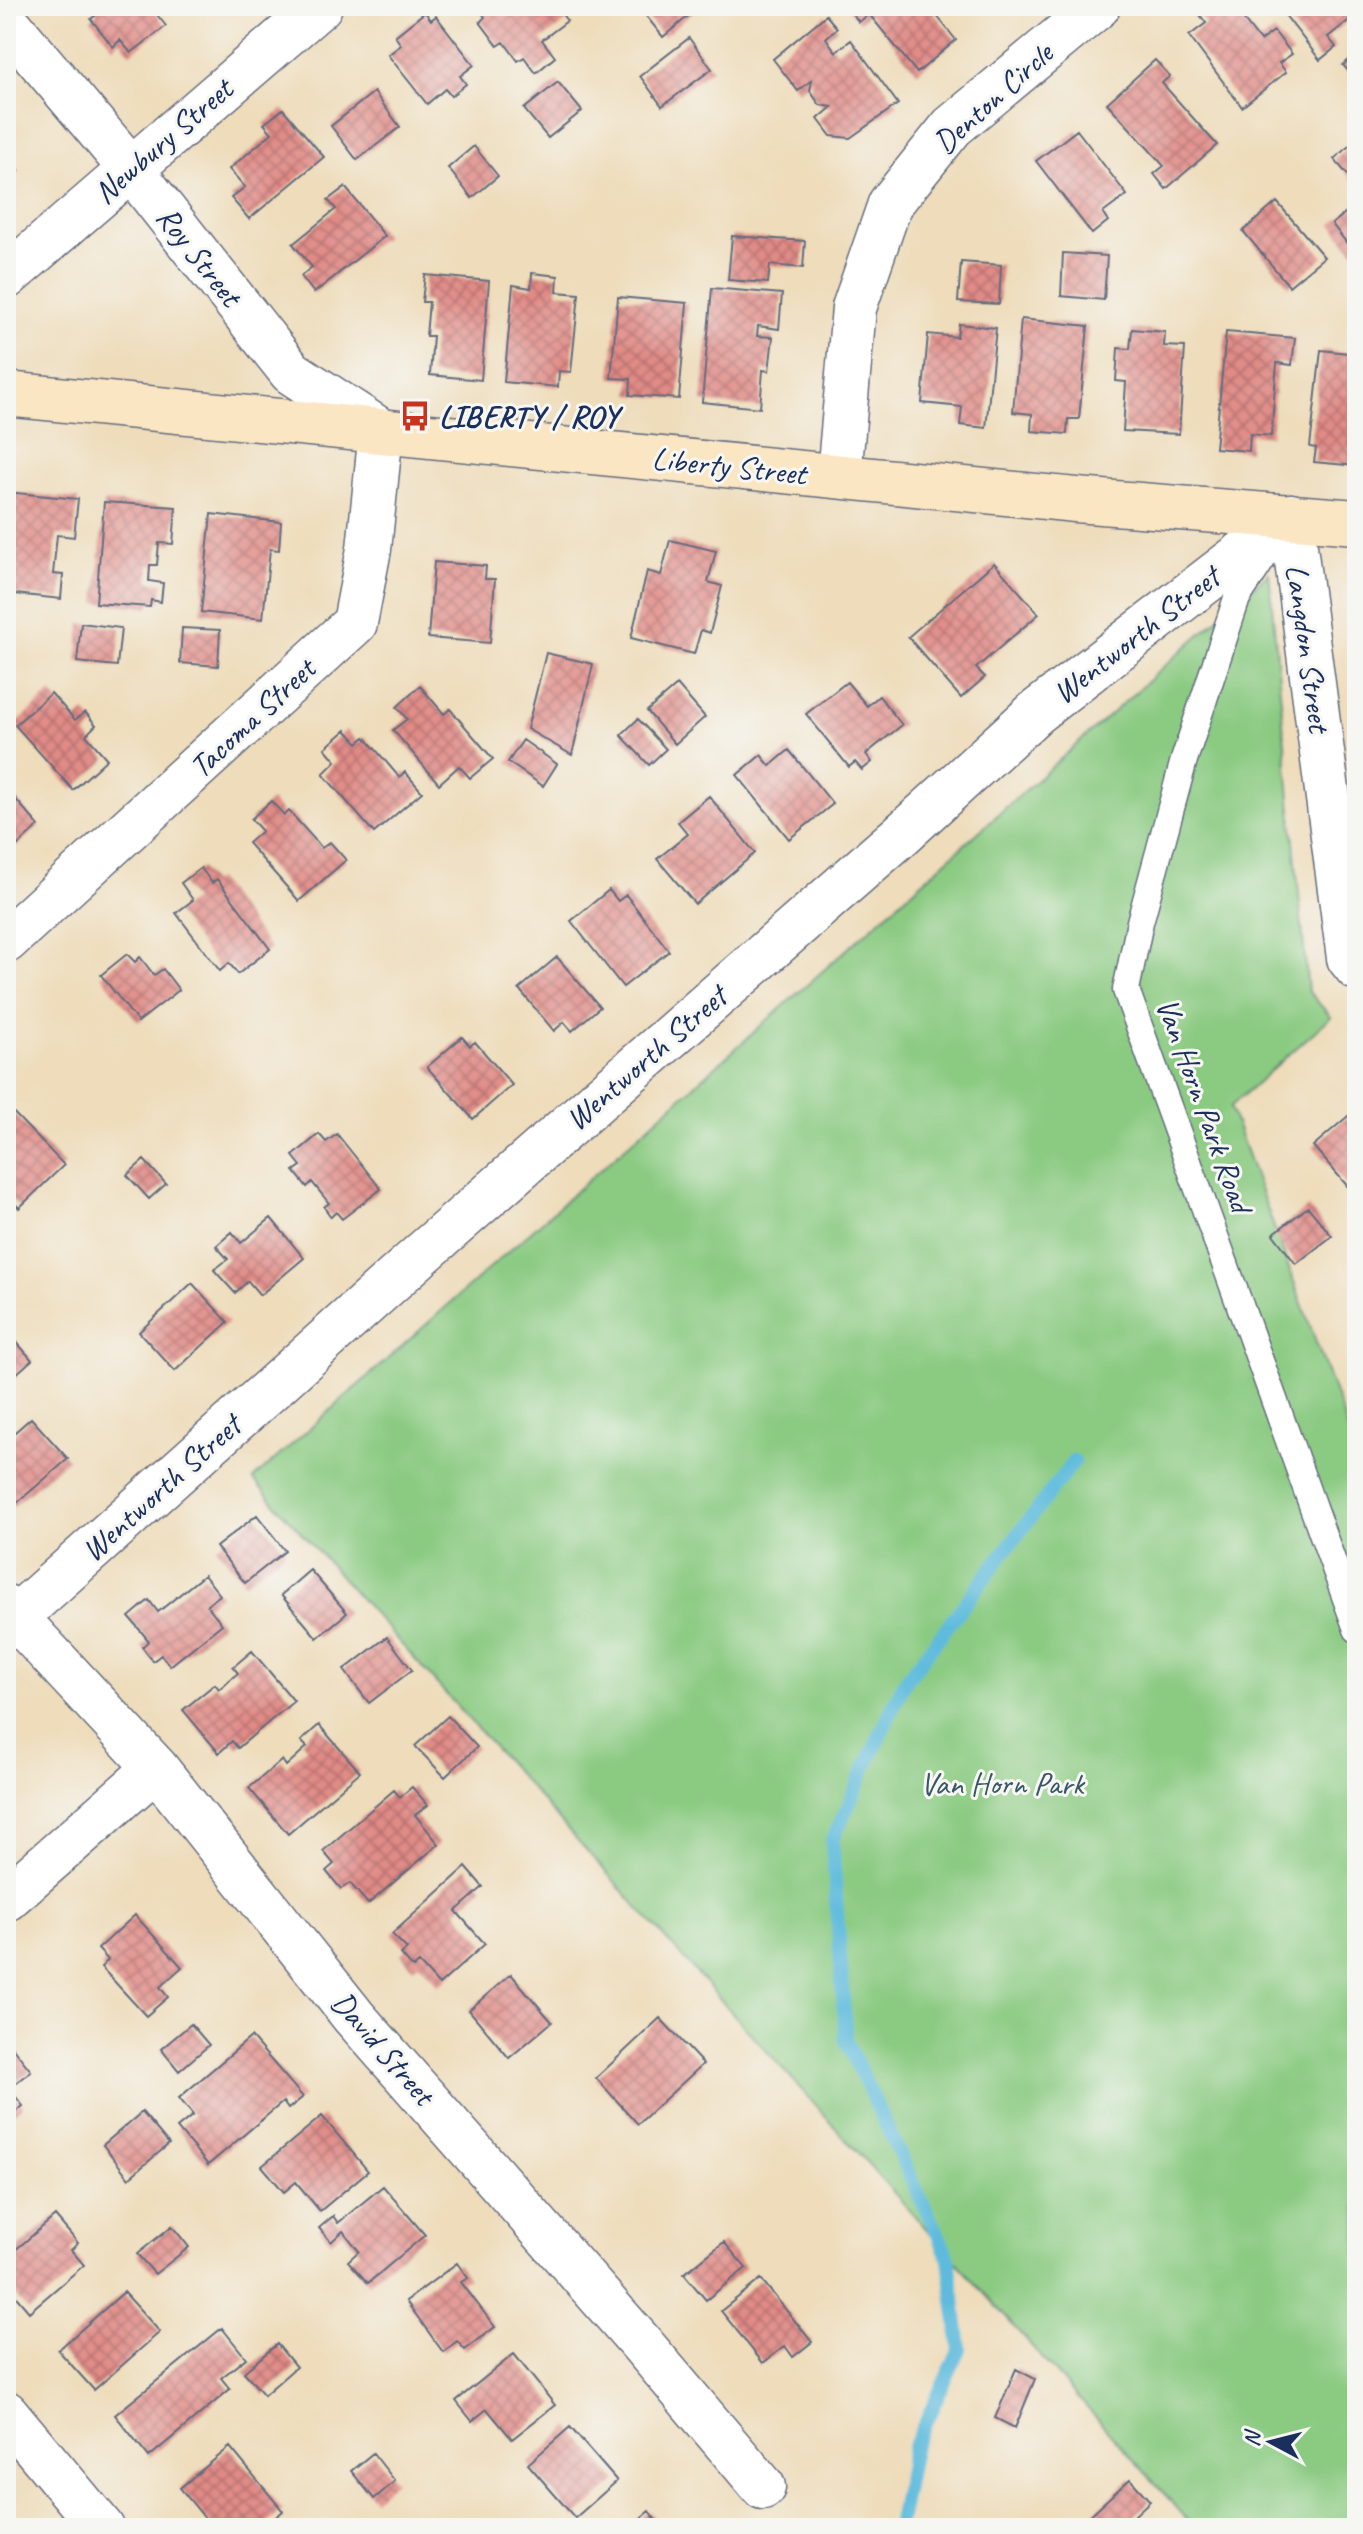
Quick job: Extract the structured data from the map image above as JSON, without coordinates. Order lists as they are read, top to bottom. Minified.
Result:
{"streets":{"main road":["Liberty Street"],"street":["Denton Circle","Newbury Street","Roy Street","Wentworth Street","Langdon Street","Tacoma Street","David Street"],"lane":["Van Horn Park Road"]},"crossings":[["Denton Circle","Liberty Street"],["Newbury Street","Roy Street"],["Roy Street","Liberty Street"],["Roy Street","Tacoma Street"],["Liberty Street","Wentworth Street"],["Liberty Street","Langdon Street"],["Liberty Street","Tacoma Street"],["Liberty Street","Van Horn Park Road"],["Wentworth Street","Langdon Street"],["Wentworth Street","Van Horn Park Road"],["Wentworth Street","David Street"],["Langdon Street","Van Horn Park Road"]],"parks":["Van Horn Park"],"places":{"bus stop":["LIBERTY / ROY"]},"north":"left"}
